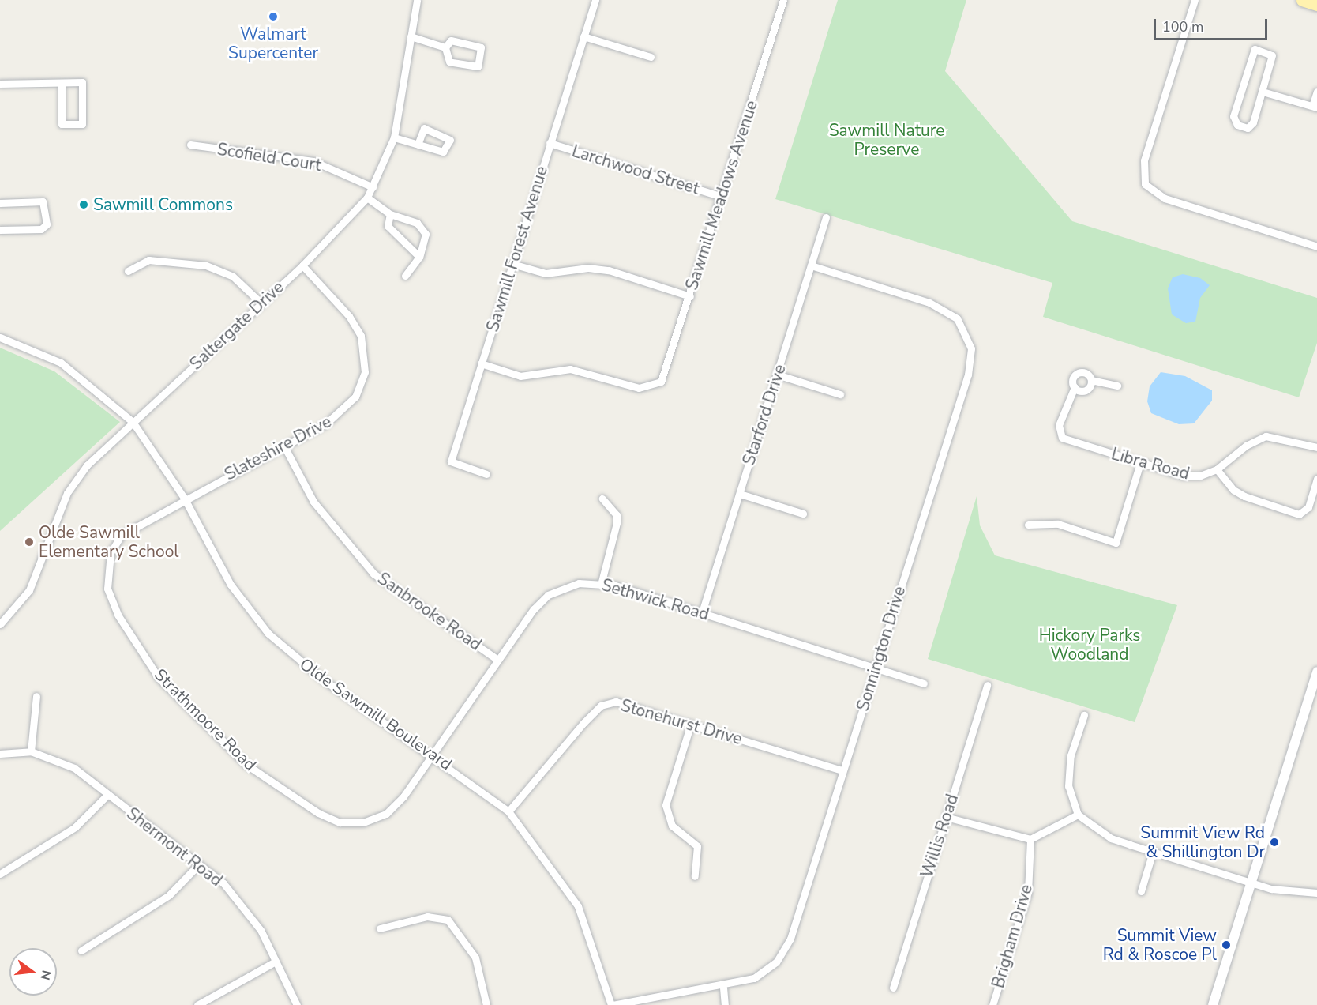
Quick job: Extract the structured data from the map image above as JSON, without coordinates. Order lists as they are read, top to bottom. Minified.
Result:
{"streets":{"street":["Scofield Court","Larchwood Street","Sawmill Meadows Avenue","Sawmill Forest Avenue","Saltergate Drive","Starford Drive","Slateshire Drive","Libra Road","Sethwick Road","Sanbrooke Road","Sonnington Drive","Olde Sawmill Boulevard","Strathmoore Road","Stonehurst Drive","Willis Road","Shermont Road","Brigham Drive"]},"crossings":[["Scofield Court","Saltergate Drive"],["Larchwood Street","Sawmill Meadows Avenue"],["Larchwood Street","Sawmill Forest Avenue"],["Sawmill Meadows Avenue","Sawmill Forest Avenue"],["Saltergate Drive","Slateshire Drive"],["Saltergate Drive","Olde Sawmill Boulevard"],["Starford Drive","Sethwick Road"],["Starford Drive","Sonnington Drive"],["Slateshire Drive","Sanbrooke Road"],["Slateshire Drive","Olde Sawmill Boulevard"],["Slateshire Drive","Strathmoore Road"],["Sethwick Road","Sanbrooke Road"],["Sethwick Road","Sonnington Drive"],["Sethwick Road","Olde Sawmill Boulevard"],["Sethwick Road","Strathmoore Road"],["Sonnington Drive","Olde Sawmill Boulevard"],["Sonnington Drive","Stonehurst Drive"],["Olde Sawmill Boulevard","Strathmoore Road"],["Olde Sawmill Boulevard","Stonehurst Drive"]],"parks":["Sawmill Nature Preserve","Hickory Parks Woodland"],"places":["Walmart Supercenter","Sawmill Commons","Olde Sawmill Elementary School","Summit View Rd & Shillington Dr","Summit View Rd & Roscoe Pl"],"scale_bar":"100 m","north":"right"}
